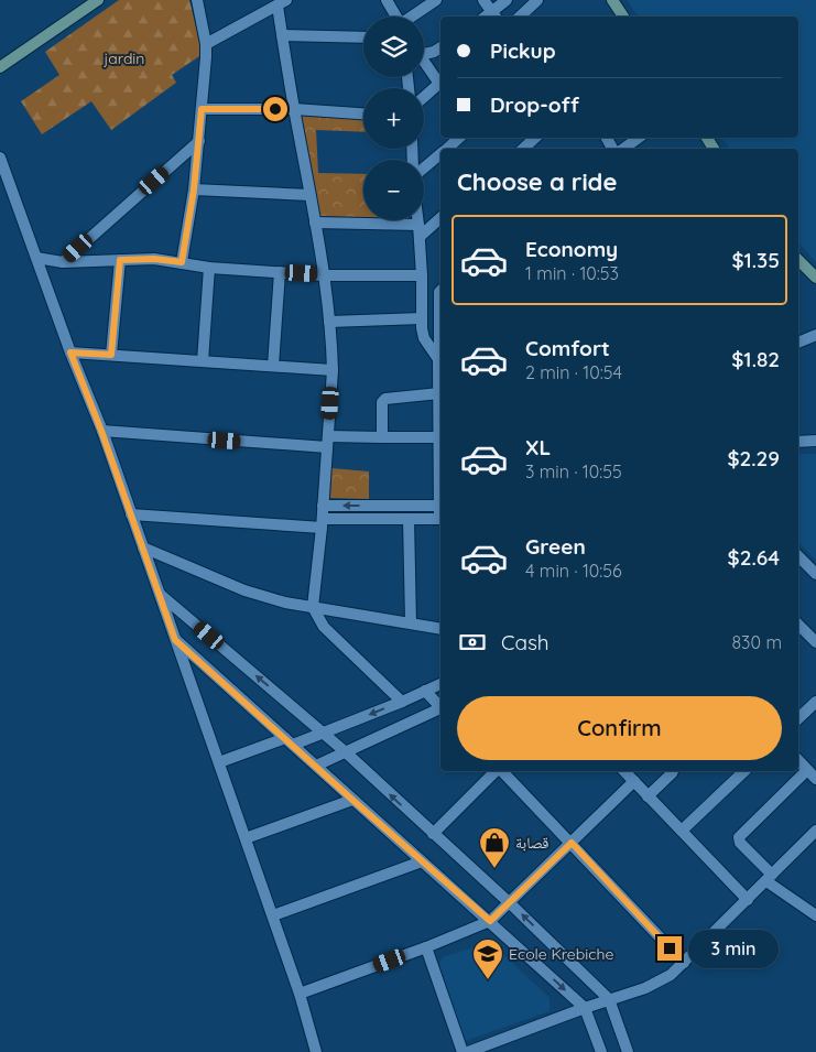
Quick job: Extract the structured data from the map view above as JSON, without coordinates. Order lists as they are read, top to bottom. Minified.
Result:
{"parks":["jardin"],"places":{"shop":["قصابة"],"school or university":["Ecole Krebiche"]},"page":{"map_buttons":["+","−"],"banner":["Pickup","Drop-off"],"heading":"Choose a ride","list":[{"name":"Economy","note":"1 min · 10:53","value":"$1.35"},{"name":"Comfort","note":"2 min · 10:54","value":"$1.82"},{"name":"XL","note":"3 min · 10:55","value":"$2.29"},{"name":"Green","note":"4 min · 10:56","value":"$2.64"}],"pay":["Cash","830 m"],"buttons":"Confirm","bubble":"3 min"}}
